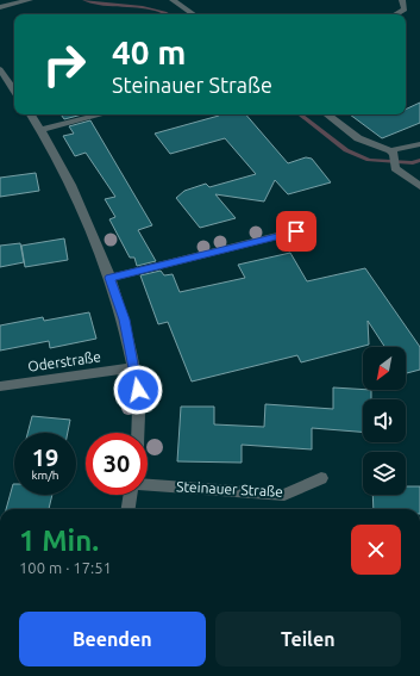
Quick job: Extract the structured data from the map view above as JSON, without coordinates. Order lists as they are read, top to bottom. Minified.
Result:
{"streets":{"street":["Oderstraße","Steinauer Straße"]},"north":"bottom left","page":{"turn":["40 m","Steinauer Straße"],"speed":"19 km/h","limit":"30","heading":["1 Min.","100 m · 17:51"],"buttons":["Beenden","Teilen"]}}
